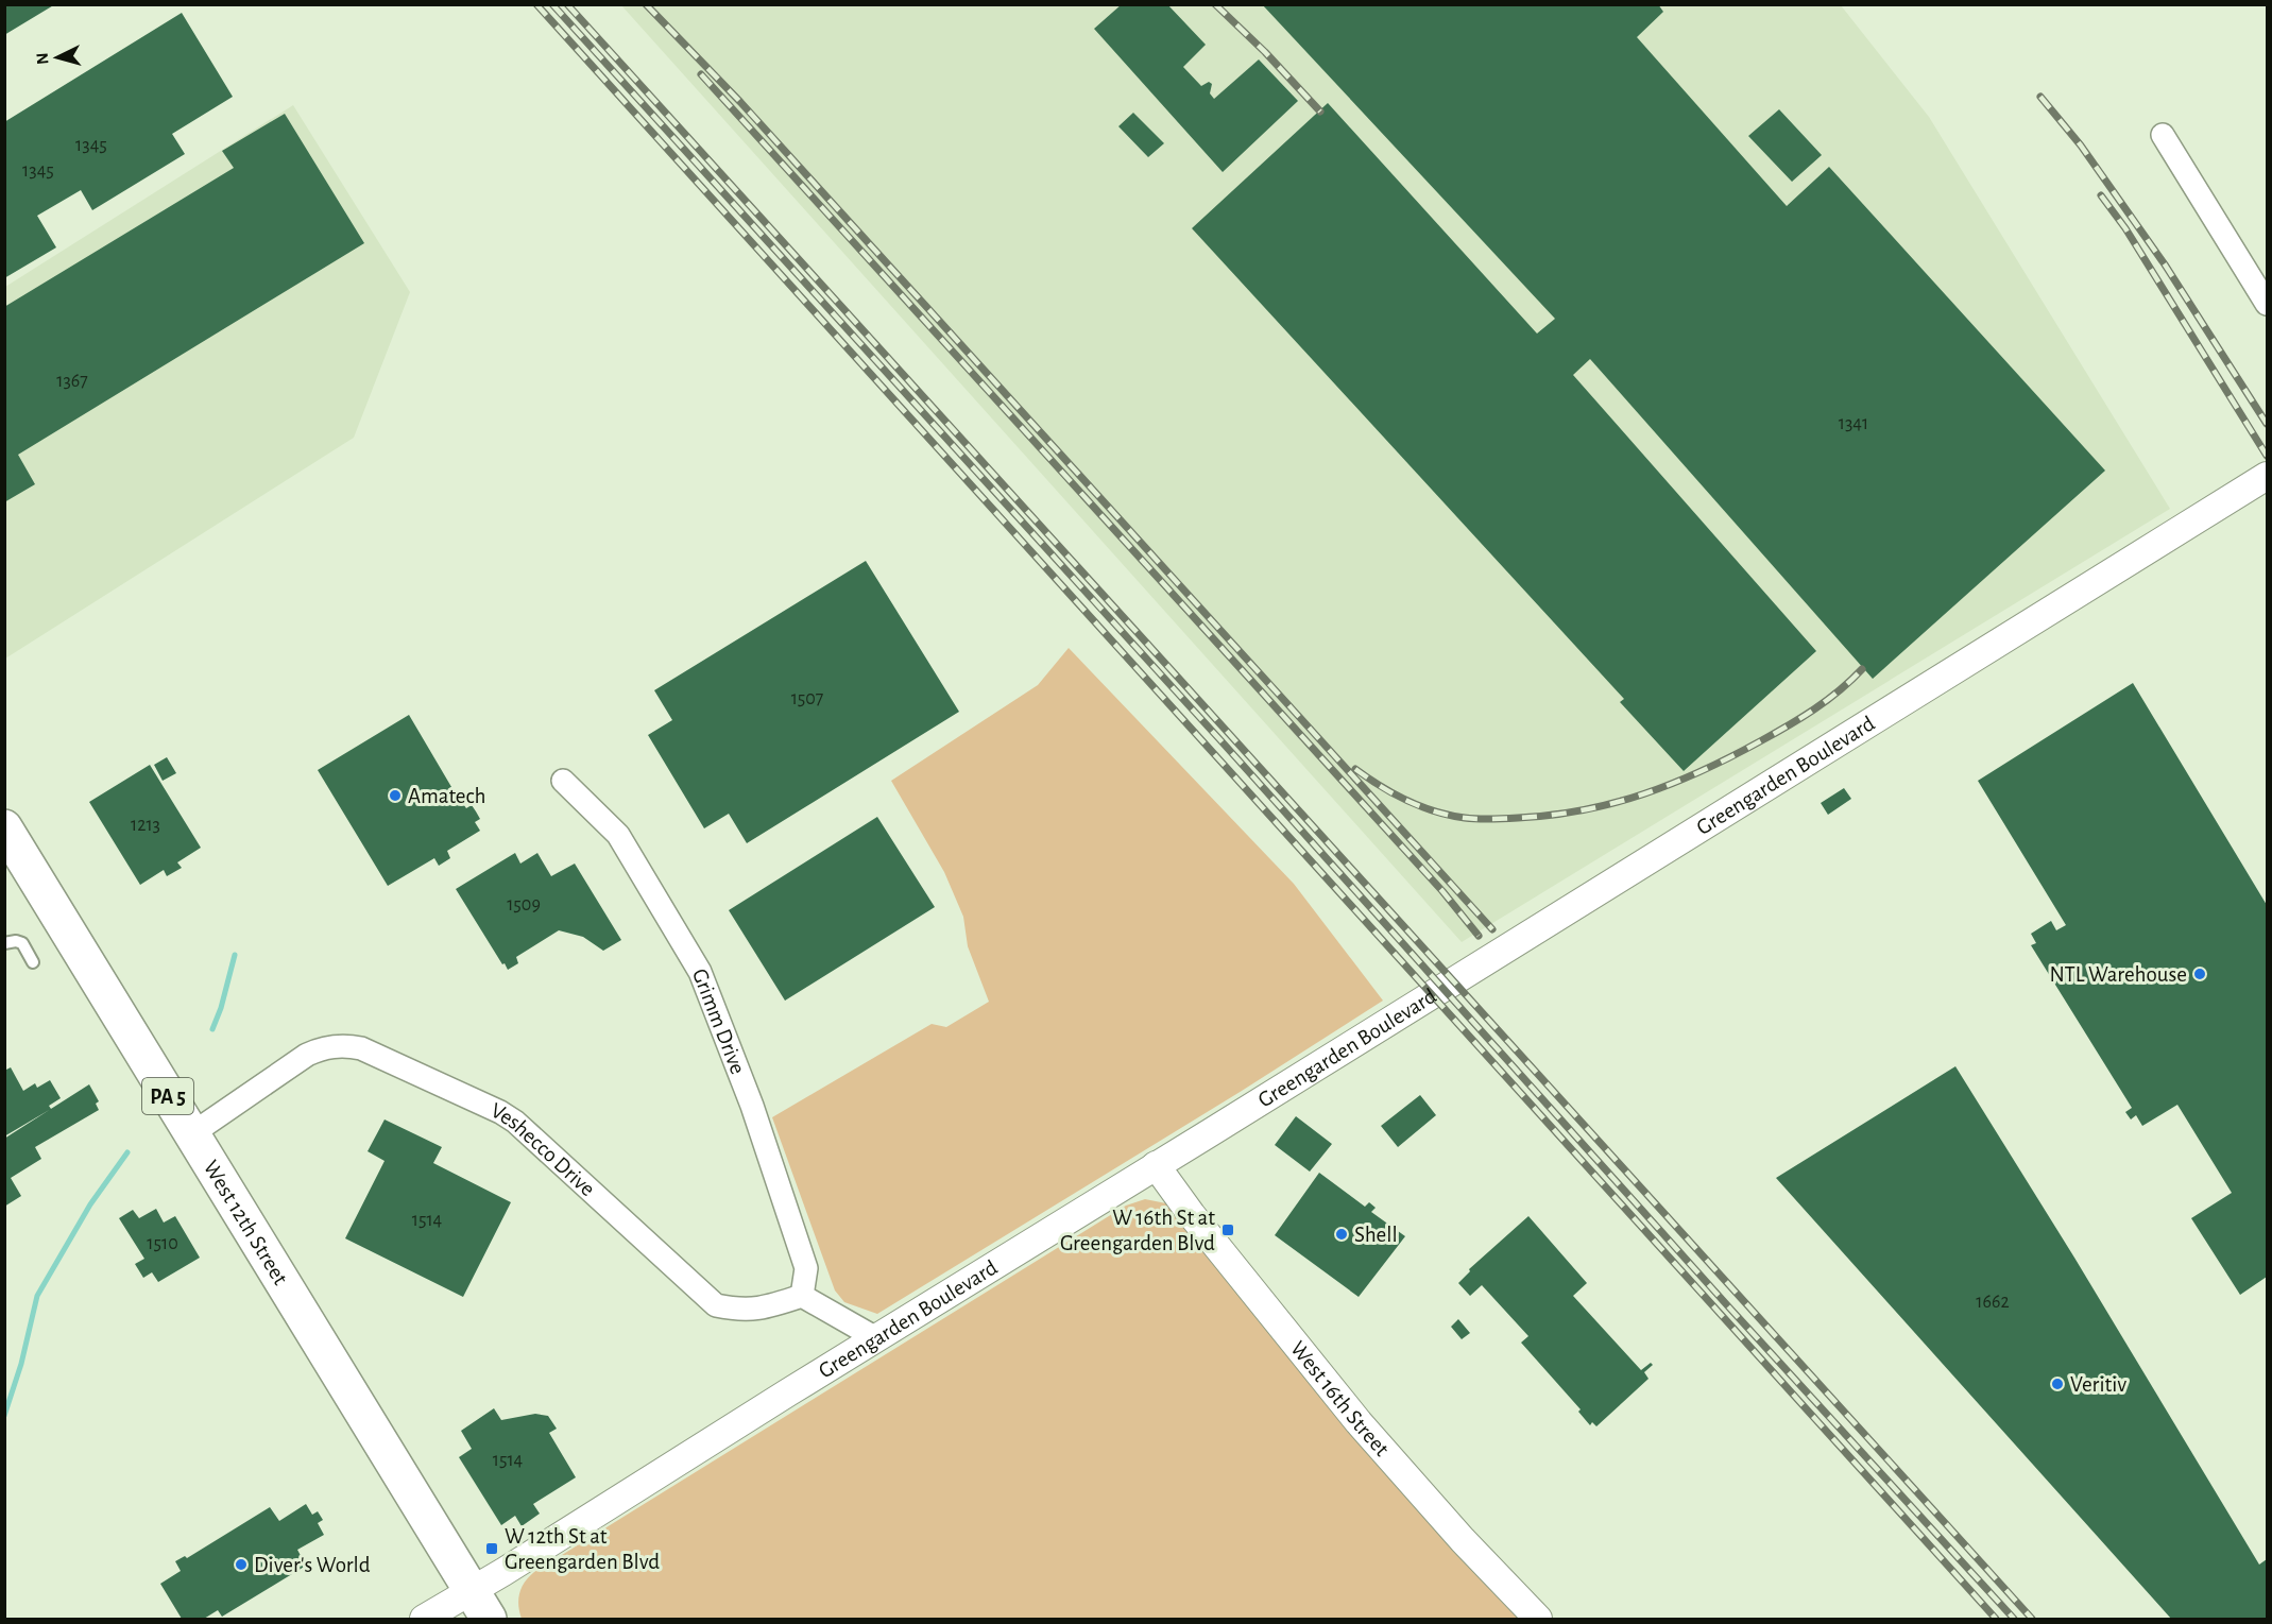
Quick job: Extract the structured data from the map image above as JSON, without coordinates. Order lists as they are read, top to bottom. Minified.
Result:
{"streets":{"main road":["PA 5","West 12th Street"],"street":["Greengarden Boulevard","Grimm Drive","Veshecco Drive","West 16th Street"]},"crossings":[["Greengarden Boulevard","West 12th Street"],["Greengarden Boulevard","West 16th Street"],["Grimm Drive","Veshecco Drive"],["Veshecco Drive","West 12th Street"]],"places":{"other":["Amatech","NTL Warehouse","Shell","Veritiv","Diver's World"],"transit":["W 16th St at Greengarden Blvd","W 12th St at Greengarden Blvd"]},"house_numbers":["1345","1345","1367","1341","1507","1213","1509","1514","1510","1662","1514"],"north":"left"}
